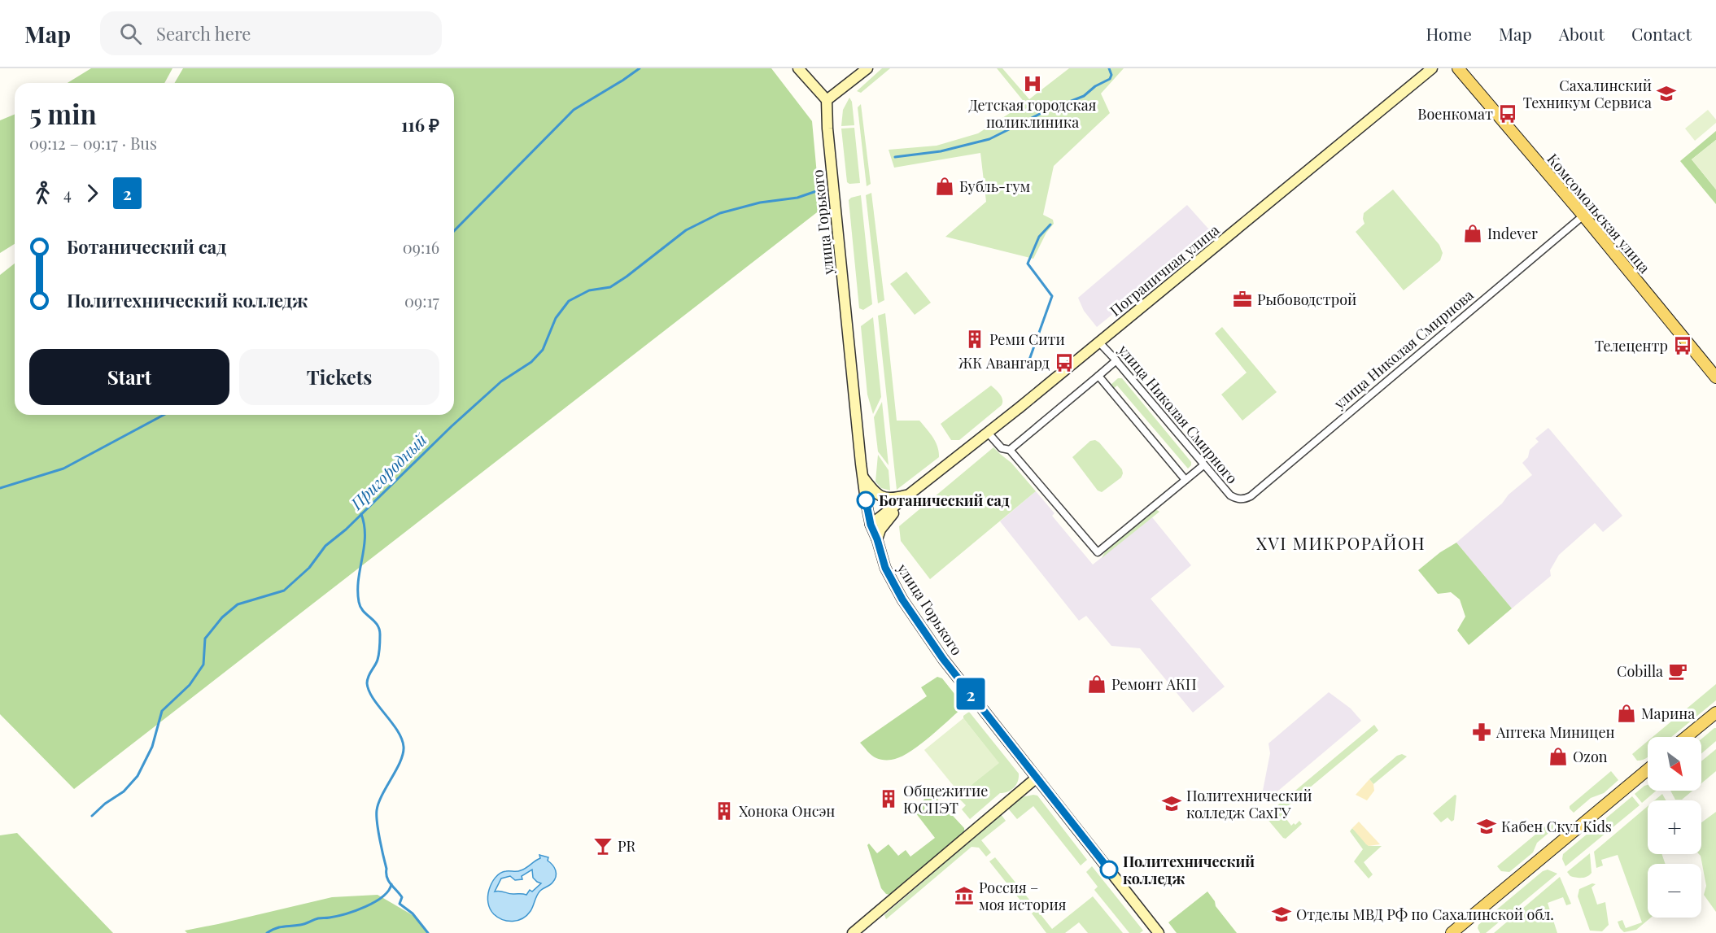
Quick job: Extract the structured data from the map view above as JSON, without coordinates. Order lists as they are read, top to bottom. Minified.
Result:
{"streets":{"main road":["Комсомольская улица"],"street":["улица Горького","Пограничная улица","улица Николая Смирнова","улица Николая Смирного"]},"crossings":[["Комсомольская улица","улица Николая Смирнова"],["улица Горького","Пограничная улица"],["Пограничная улица","улица Николая Смирного"],["улица Николая Смирнова","улица Николая Смирного"]],"districts":["XVI МИКРОРАЙОН"],"water":["Пригородный"],"places":{"hospital":["Детская городская поликлиника"],"school or university":["Сахалинский Техникум Сервиса","Политехнический колледж СахГУ","Кабен Скул Kids","Отделы МВД РФ по Сахалинской обл."],"bus stop":["Военкомат","Телецентр","ЖК Авангард"],"shop":["Бубль-гум","Indever","Ремонт АКП","Марина","Ozon"],"office":["Рыбоводстрой"],"building":["Реми Сити","Общежитие ЮСПЭТ","Хонока Онсэн"],"other":["Ботанический сад","Политехнический колледж"],"cafe":["Cobilla"],"pharmacy":["Аптека Миницен"],"bar":["PR"],"museum":["Россия – моя история"]},"lines":["bus line 2"],"north":"bottom right","page":{"header":"Map","search":"Search here","nav":["Home","Map","About","Contact"],"on_map":"2","heading":["5 min","09:12 – 09:17 · Bus","116 ₽"],"legs":["4","2"],"list":[{"name":"Ботанический сад","value":"09:16"},{"name":"Политехнический колледж","value":"09:17"}],"buttons":["Start","Tickets"],"map_buttons":["+","−"]}}
